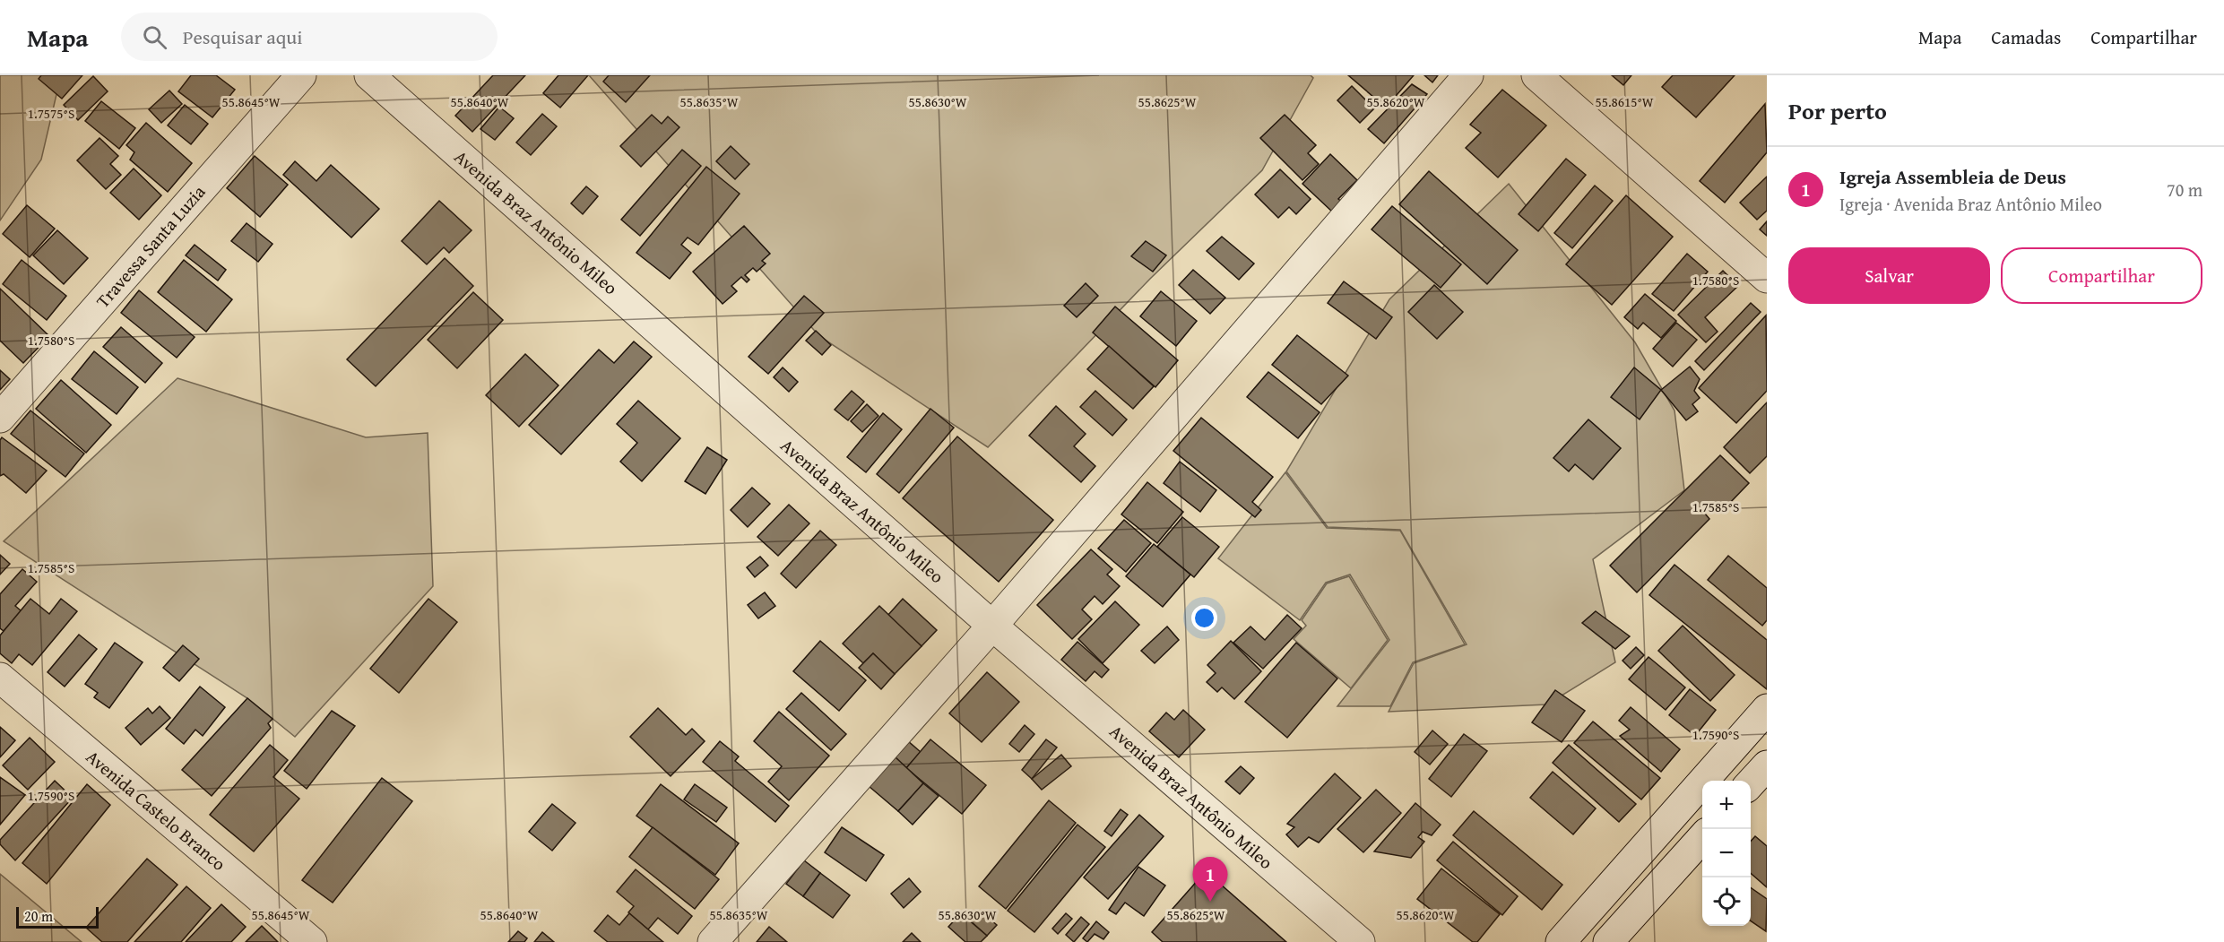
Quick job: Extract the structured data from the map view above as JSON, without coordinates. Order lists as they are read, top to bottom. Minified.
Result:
{"streets":{"street":["Avenida Braz Antônio Mileo","Travessa Santa Luzia","Avenida Castelo Branco"]},"scale_bar":"20 m","page":{"header":"Mapa","search":"Pesquisar aqui","nav":["Mapa","Camadas","Compartilhar"],"heading":"Por perto","list":[{"mark":"1","name":"Igreja Assembleia de Deus","note":"Igreja · Avenida Braz Antônio Mileo","value":"70 m"}],"buttons":["Salvar","Compartilhar"],"map_buttons":["+","−"],"pins":"1","scale":"20 m"},"coordinates":["55.8645°W","55.8640°W","55.8635°W","55.8630°W","55.8625°W","55.8620°W","55.8615°W","1.7575°S","1.7580°S","1.7585°S","1.7590°S"]}
